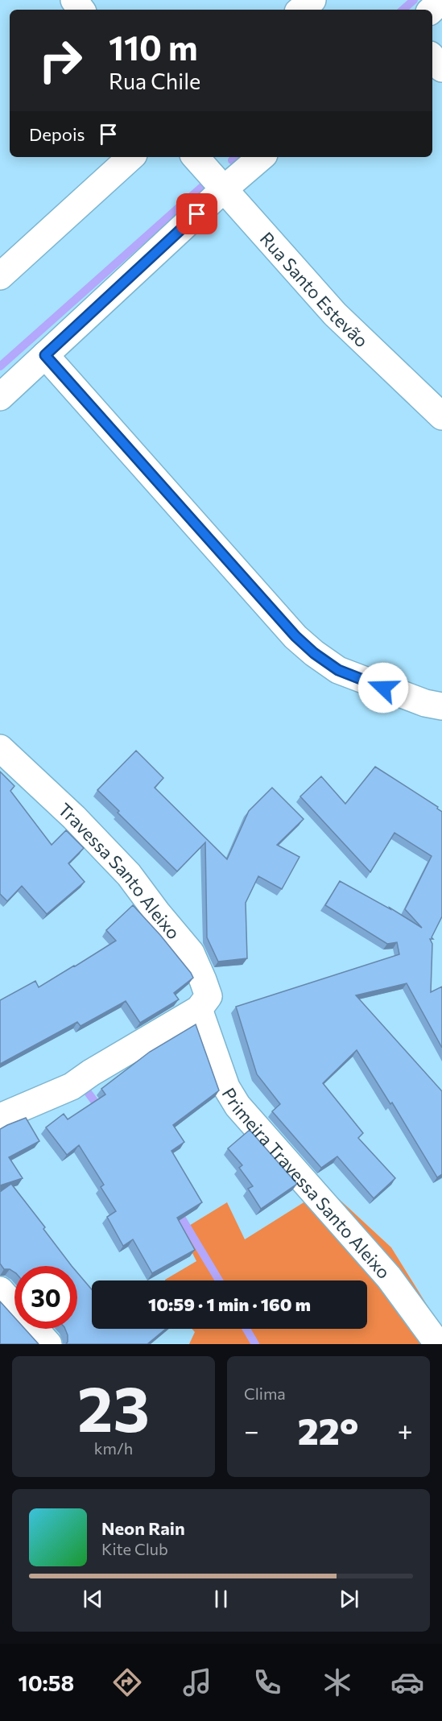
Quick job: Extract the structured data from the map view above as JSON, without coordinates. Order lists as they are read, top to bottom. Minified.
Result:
{"streets":{"street":["Rua Santo Estevão","Travessa Santo Aleixo","Primeira Travessa Santo Aleixo"]},"crossings":[["Travessa Santo Aleixo","Primeira Travessa Santo Aleixo"]],"page":{"turn":["110 m","Rua Chile"],"then":"Depois","limit":"30","trip":"10:59 · 1 min · 160 m","tile":[["23","km/h"],"Clima"],"heat":["−","22°","+"],"song":["Neon Rain","Kite Club"],"tabs":"10:58"}}
